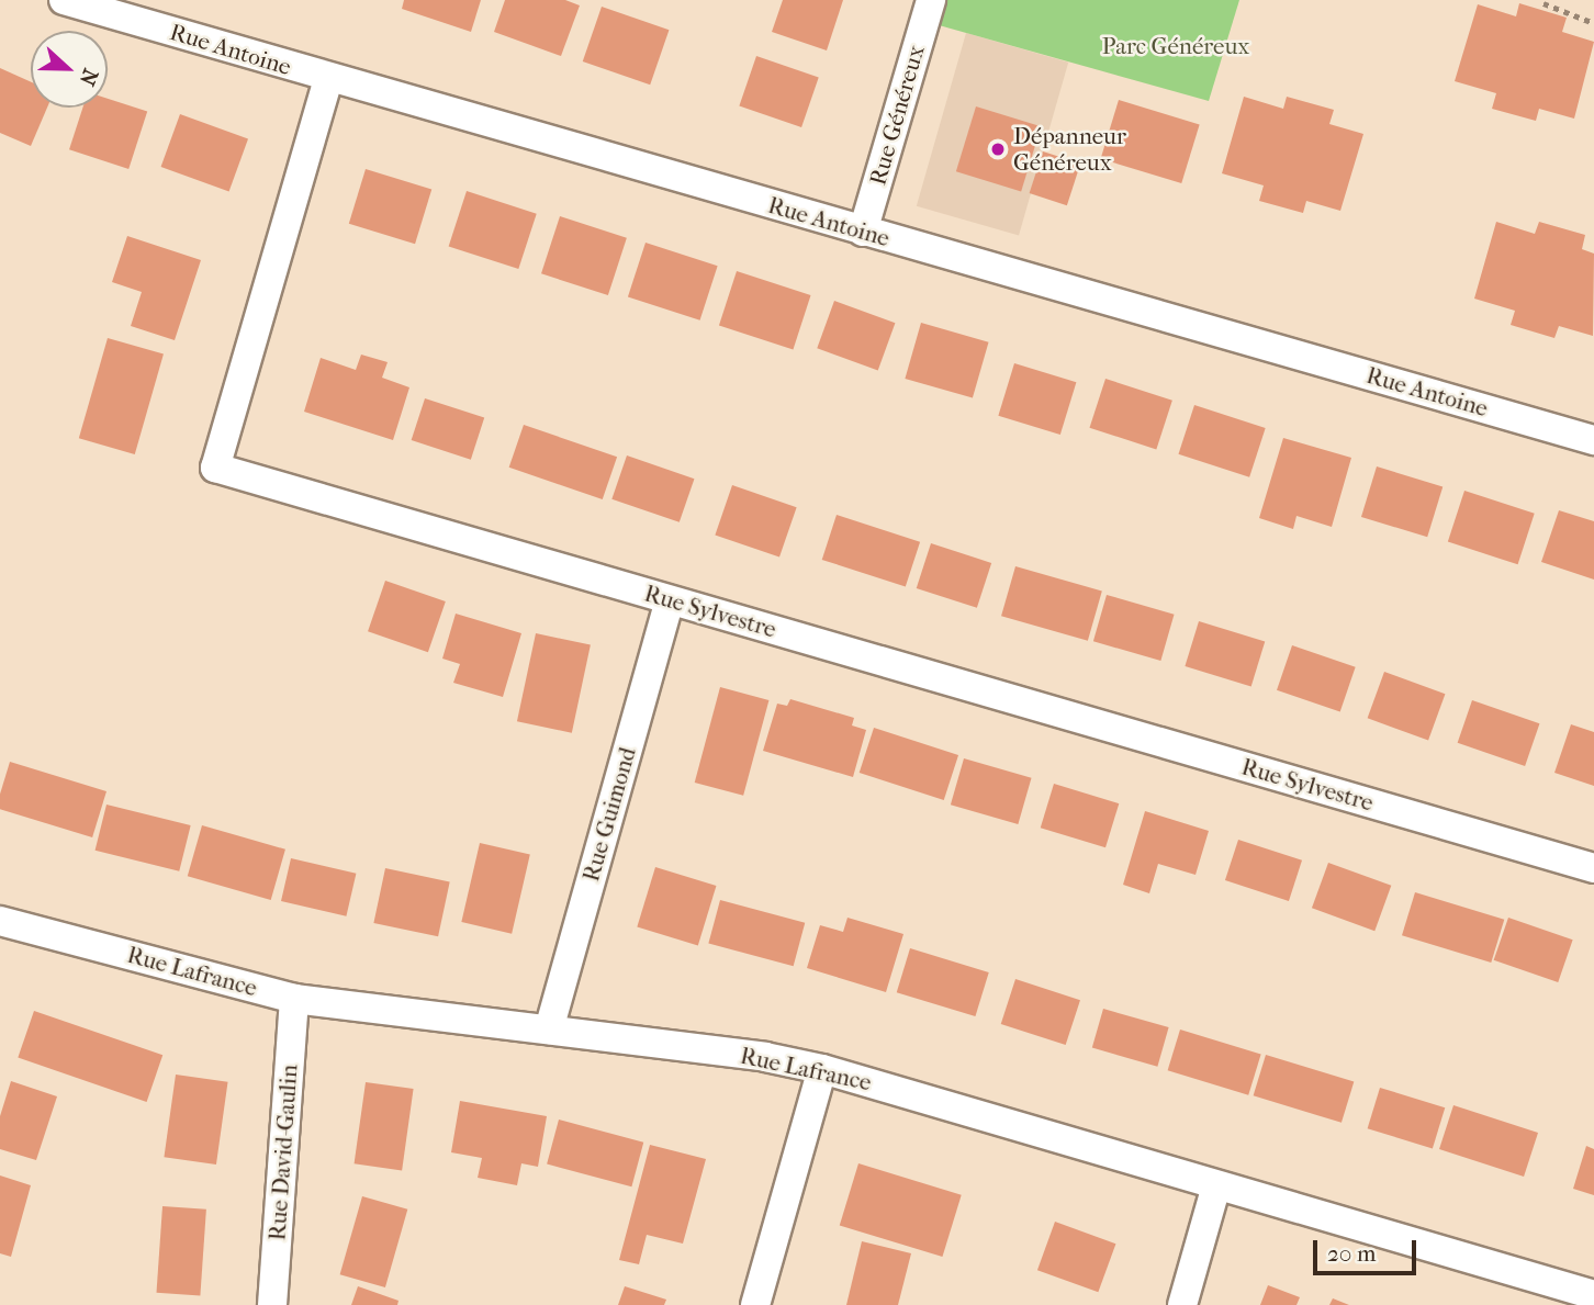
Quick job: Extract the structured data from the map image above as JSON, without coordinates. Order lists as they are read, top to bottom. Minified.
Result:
{"streets":{"street":["Rue Antoine","Rue Généreux","Rue Sylvestre","Rue Guimond","Rue Lafrance","Rue David-Gaulin"]},"crossings":[["Rue Antoine","Rue Généreux"],["Rue Antoine","Rue Sylvestre"],["Rue Sylvestre","Rue Guimond"],["Rue Guimond","Rue Lafrance"],["Rue Lafrance","Rue David-Gaulin"]],"parks":["Parc Généreux"],"places":["Dépanneur Généreux"],"scale_bar":"20 m","north":"right"}
